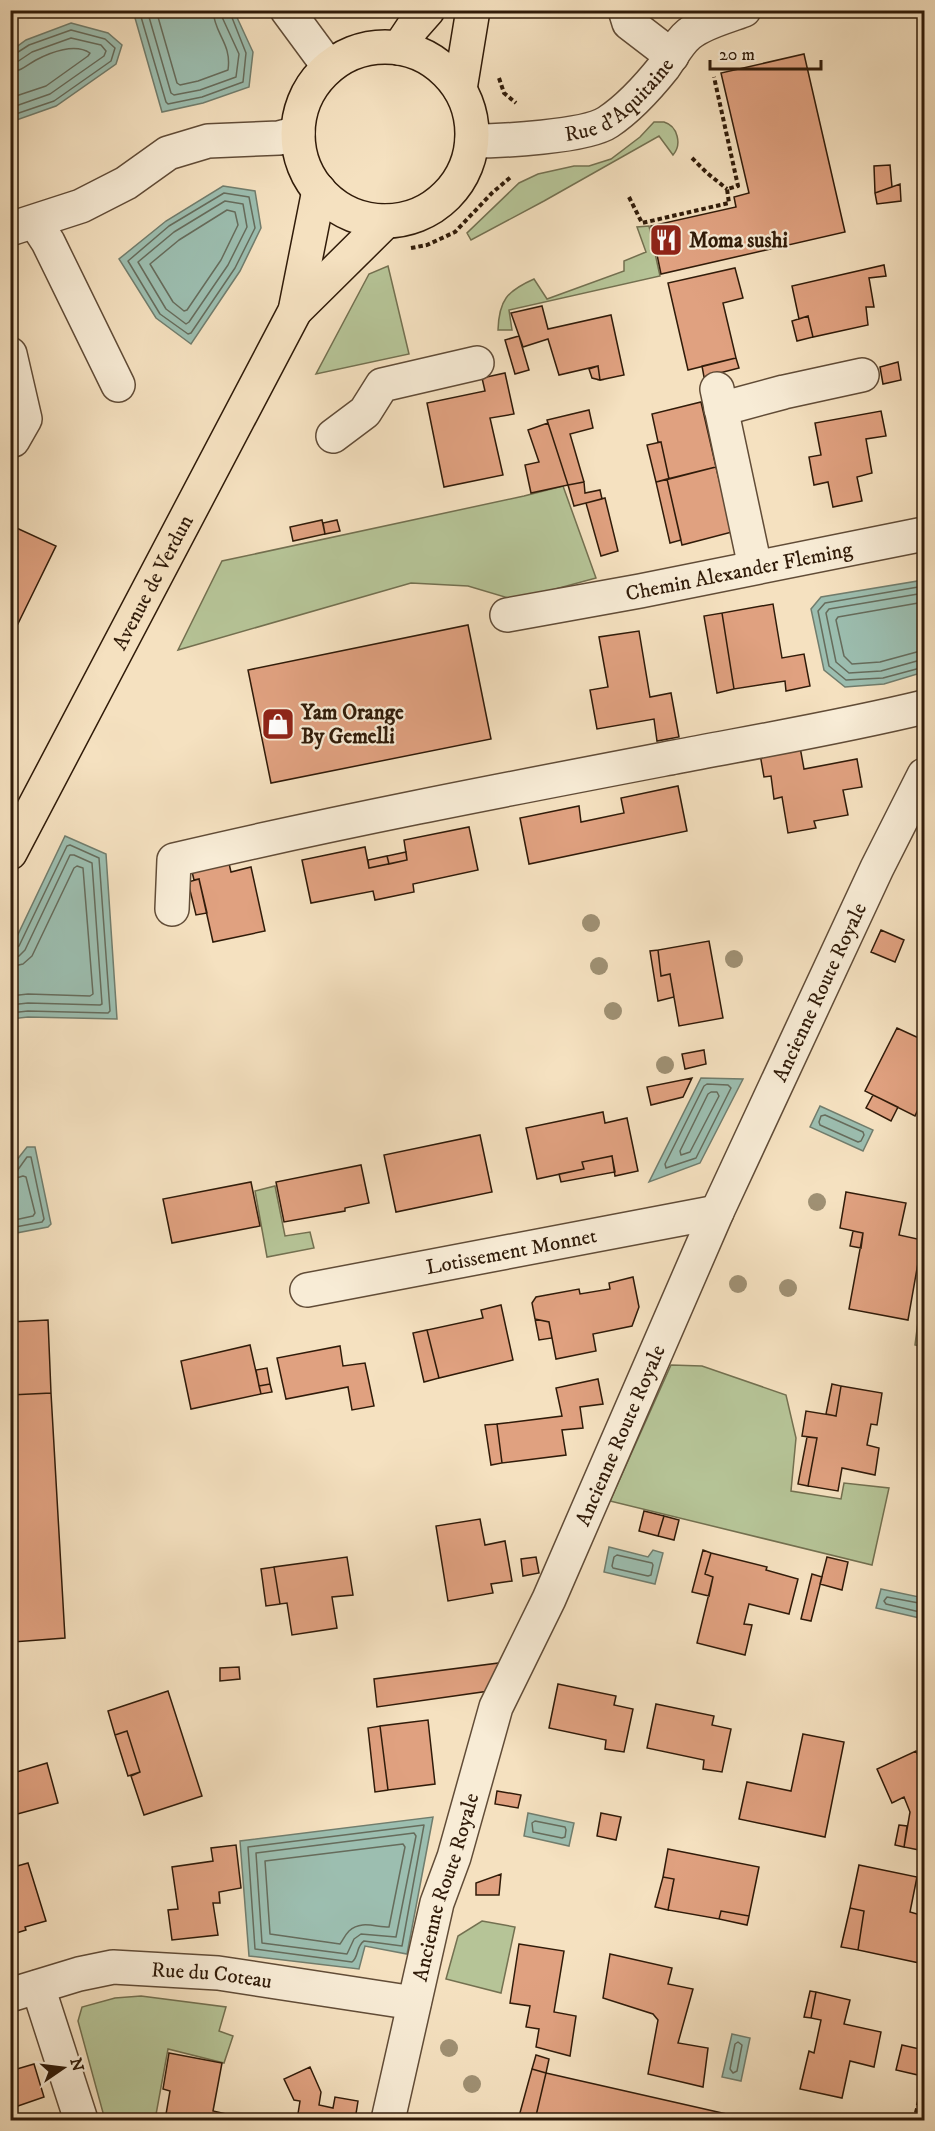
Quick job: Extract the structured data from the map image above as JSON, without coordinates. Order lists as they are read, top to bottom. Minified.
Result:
{"streets":{"main road":["Avenue de Verdun"],"street":["Rue d'Aquitaine","Chemin Alexander Fleming","Ancienne Route Royale","Lotissement Monnet","Rue du Coteau"]},"crossings":[["Rue d'Aquitaine","Avenue de Verdun"],["Ancienne Route Royale","Lotissement Monnet"],["Ancienne Route Royale","Rue du Coteau"]],"places":{"restaurant":["Moma sushi"],"shop":["Yam Orange By Gemelli"]},"scale_bar":"20 m","north":"right"}
